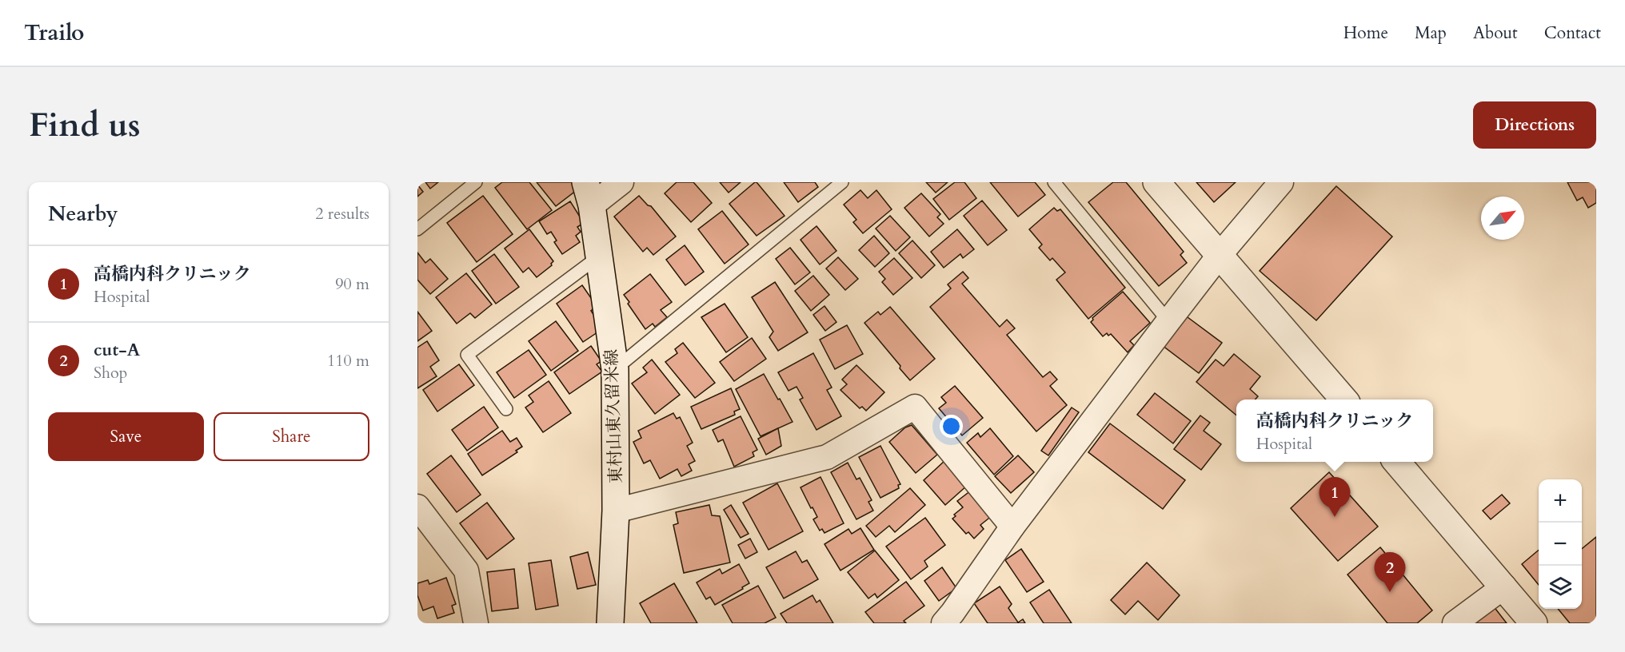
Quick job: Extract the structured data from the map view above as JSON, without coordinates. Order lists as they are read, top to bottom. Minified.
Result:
{"streets":{"street":["東村山東久留米線"]},"north":"top right","page":{"header":"Trailo","nav":["Home","Map","About","Contact"],"buttons":["Directions",["Save","Share"]],"title":"Find us","heading":["Nearby","2 results"],"list":[{"mark":"1","name":"高橋内科クリニック","note":"Hospital","value":"90 m"},{"mark":"2","name":"cut-A","note":"Shop","value":"110 m"}],"popup":["高橋内科クリニック","Hospital"],"pins":["1","2"],"map_buttons":["+","−"]}}
